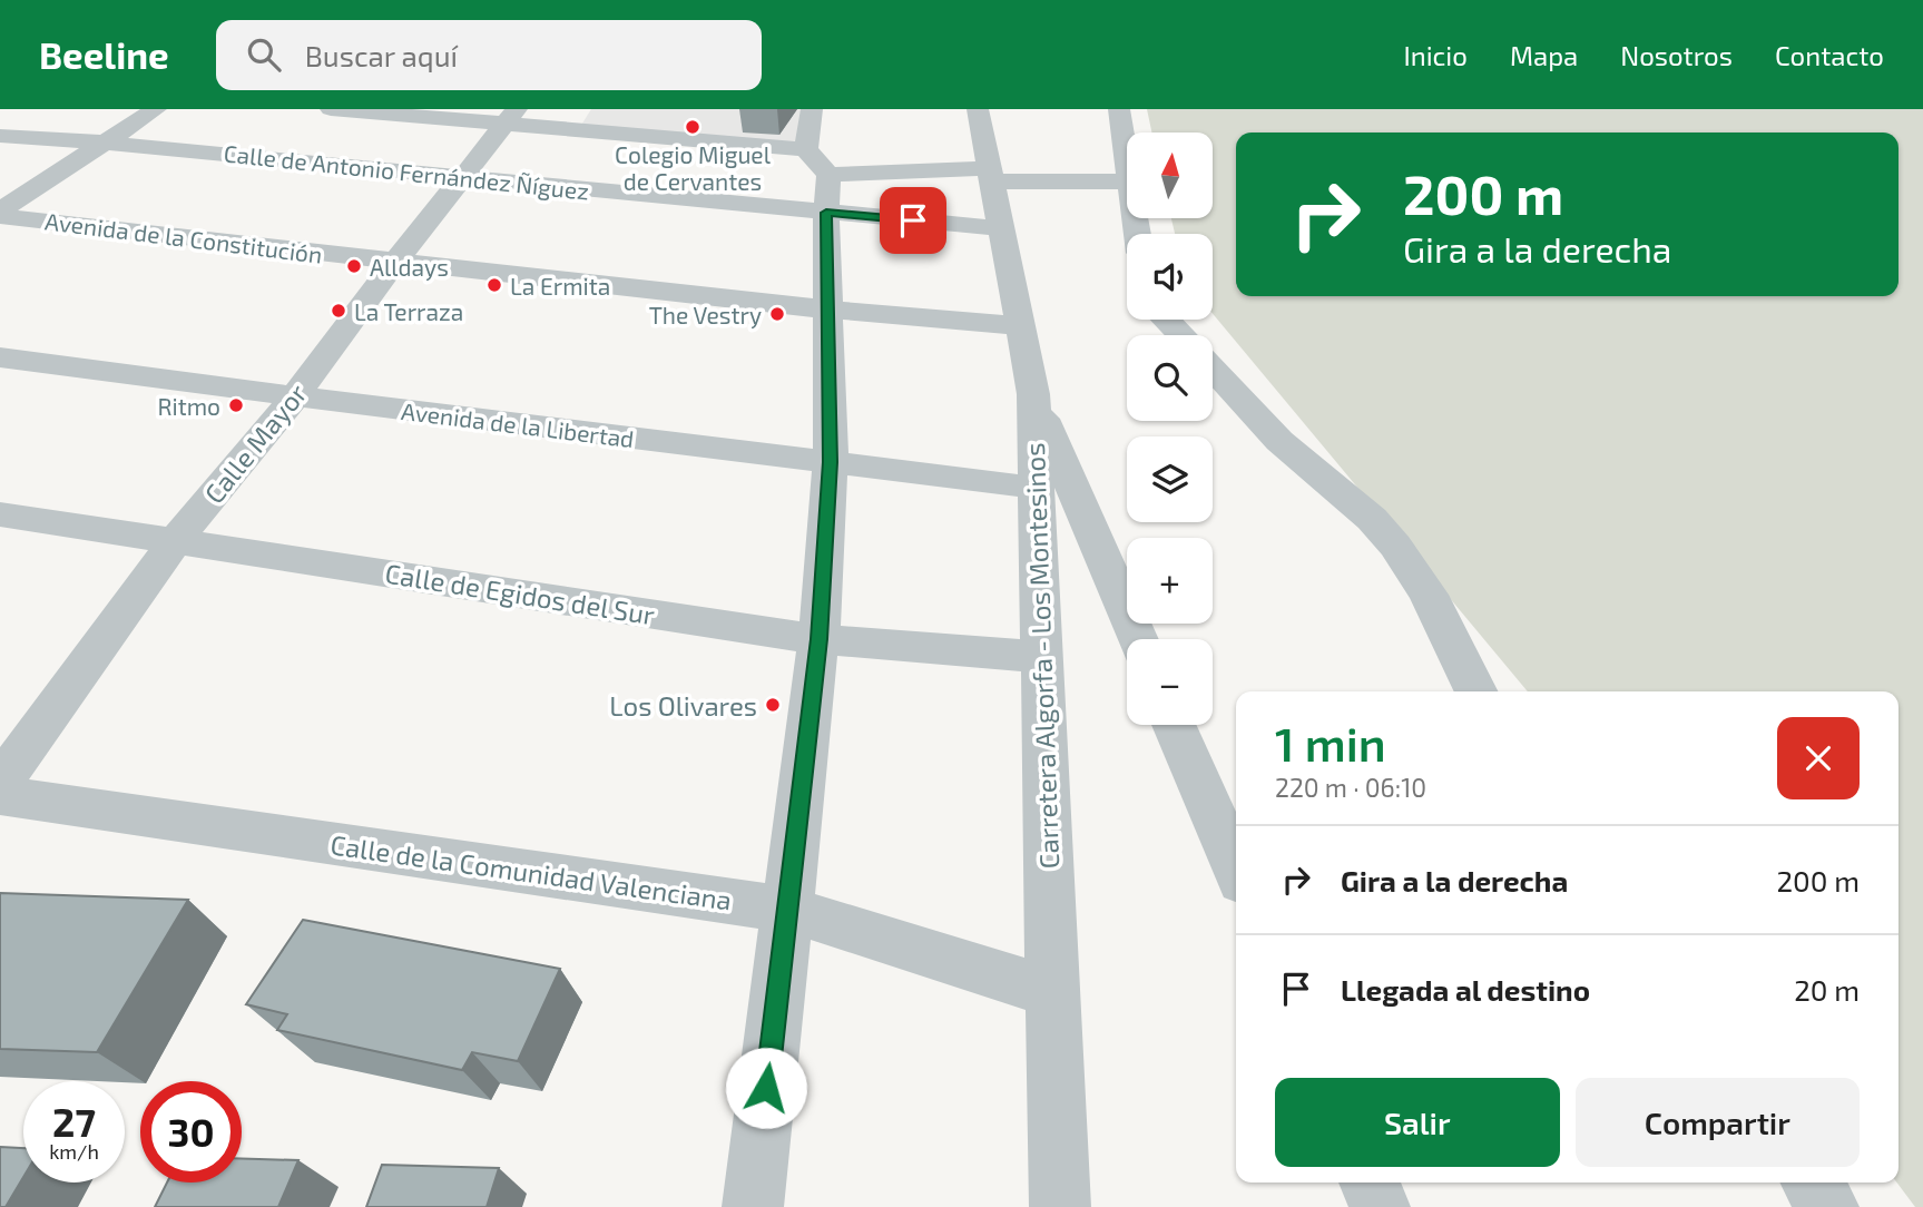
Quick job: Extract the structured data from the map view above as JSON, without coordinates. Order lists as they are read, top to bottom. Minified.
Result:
{"streets":{"street":["Calle de Antonio Fernández Ñíguez","Avenida de la Constitución","Avenida de la Libertad","Calle Mayor","Calle de Egidos del Sur","Carretera Algorfa - Los Montesinos","Calle de la Comunidad Valenciana"]},"crossings":[["Calle de Antonio Fernández Ñíguez","Calle Mayor"],["Calle de Antonio Fernández Ñíguez","Carretera Algorfa - Los Montesinos"],["Avenida de la Constitución","Calle Mayor"],["Avenida de la Constitución","Carretera Algorfa - Los Montesinos"],["Avenida de la Libertad","Calle Mayor"],["Avenida de la Libertad","Carretera Algorfa - Los Montesinos"],["Calle Mayor","Calle de Egidos del Sur"],["Calle de Egidos del Sur","Carretera Algorfa - Los Montesinos"],["Carretera Algorfa - Los Montesinos","Calle de la Comunidad Valenciana"]],"places":["Colegio Miguel de Cervantes","Alldays","La Ermita","La Terraza","The Vestry","Ritmo","Los Olivares"],"north":"top","page":{"header":"Beeline","search":"Buscar aquí","nav":["Inicio","Mapa","Nosotros","Contacto"],"map_buttons":["+","−"],"turn":["200 m","Gira a la derecha"],"heading":["1 min","220 m · 06:10"],"list":[{"name":"Gira a la derecha","value":"200 m"},{"name":"Llegada al destino","value":"20 m"}],"buttons":["Salir","Compartir"],"speed":"27 km/h","limit":"30"}}
